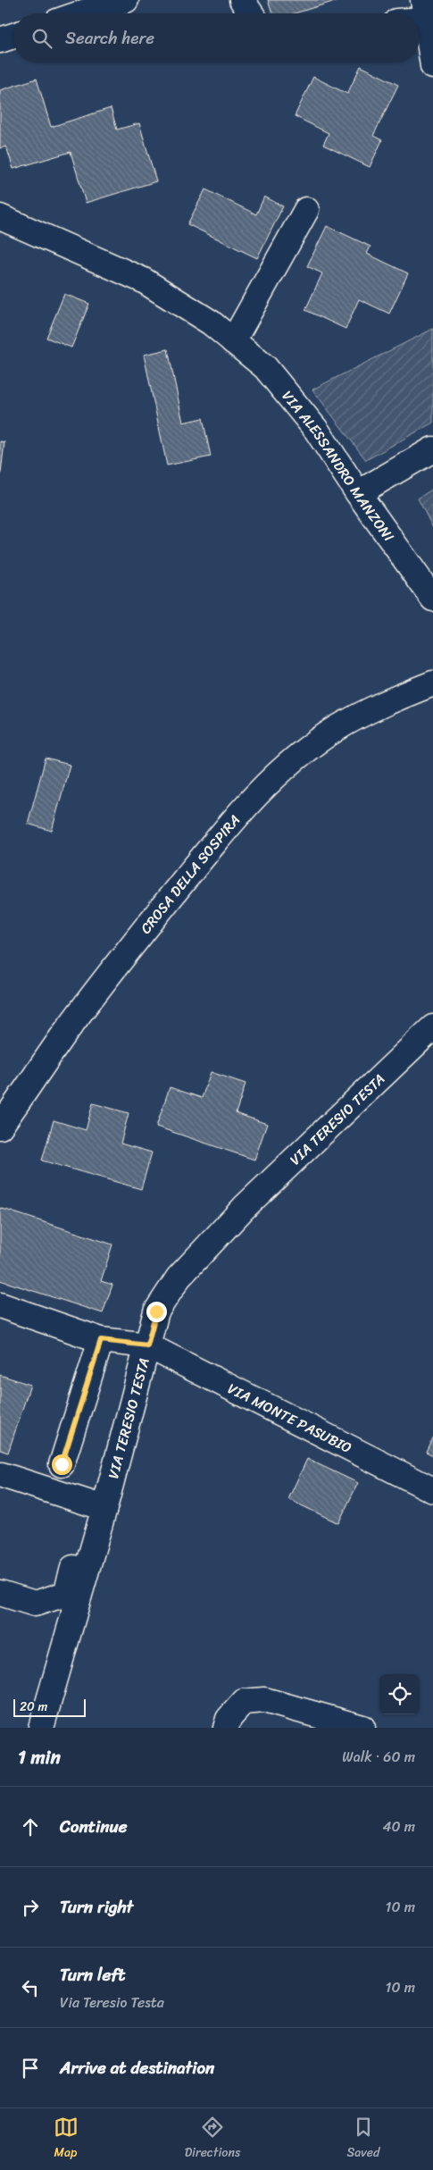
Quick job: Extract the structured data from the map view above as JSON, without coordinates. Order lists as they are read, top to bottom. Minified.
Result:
{"streets":{"street":["VIA ALESSANDRO MANZONI","CROSA DELLA SOSPIRA","VIA TERESIO TESTA","VIA MONTE PASUBIO"]},"crossings":[["VIA TERESIO TESTA","VIA MONTE PASUBIO"]],"scale_bar":"20 m","page":{"search":"Search here","scale":"20 m","heading":["1 min","Walk · 60 m"],"list":[["Continue","40 m"],["Turn right","10 m"],["Turn left","Via Teresio Testa","10 m"],"Arrive at destination"],"nav":["Map","Directions","Saved"]}}
